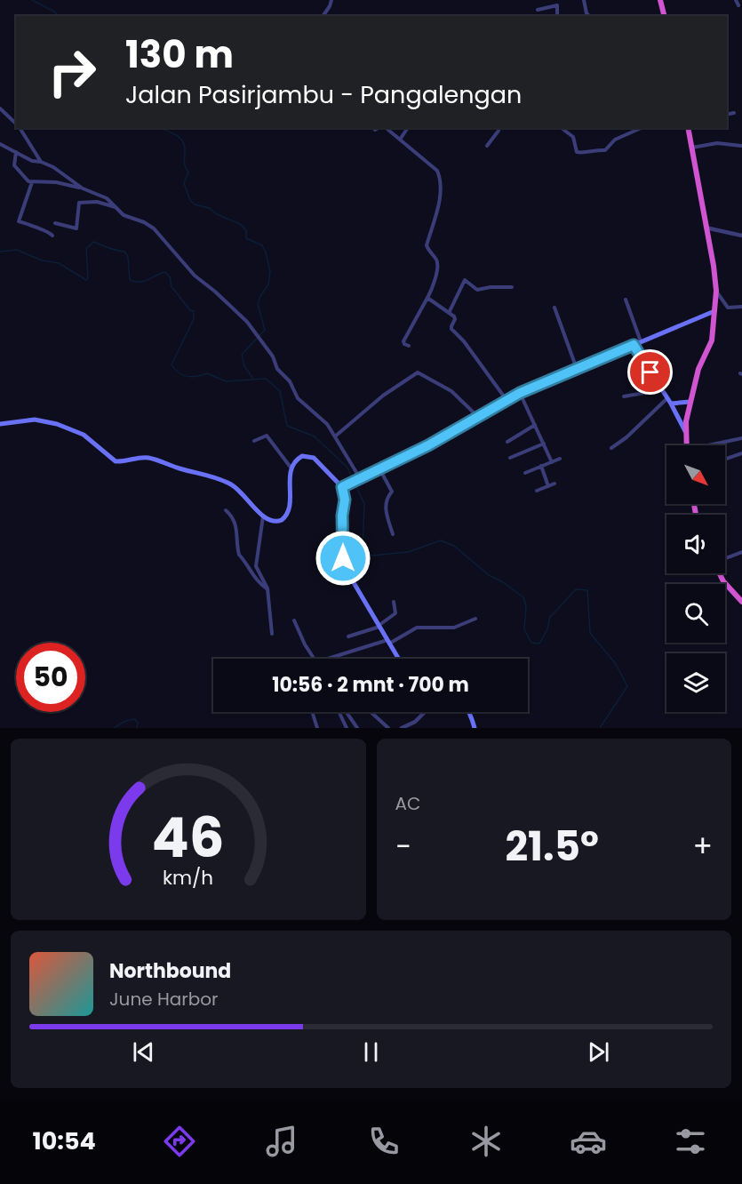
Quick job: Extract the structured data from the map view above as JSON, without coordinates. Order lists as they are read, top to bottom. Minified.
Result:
{"north":"bottom right","page":{"turn":["130 m","Jalan Pasirjambu - Pangalengan"],"limit":"50","trip":"10:56 · 2 mnt · 700 m","tile":"AC","heat":["−","21.5°","+"],"song":["Northbound","June Harbor"],"tabs":"10:54","gauge":["46","km/h"]}}
